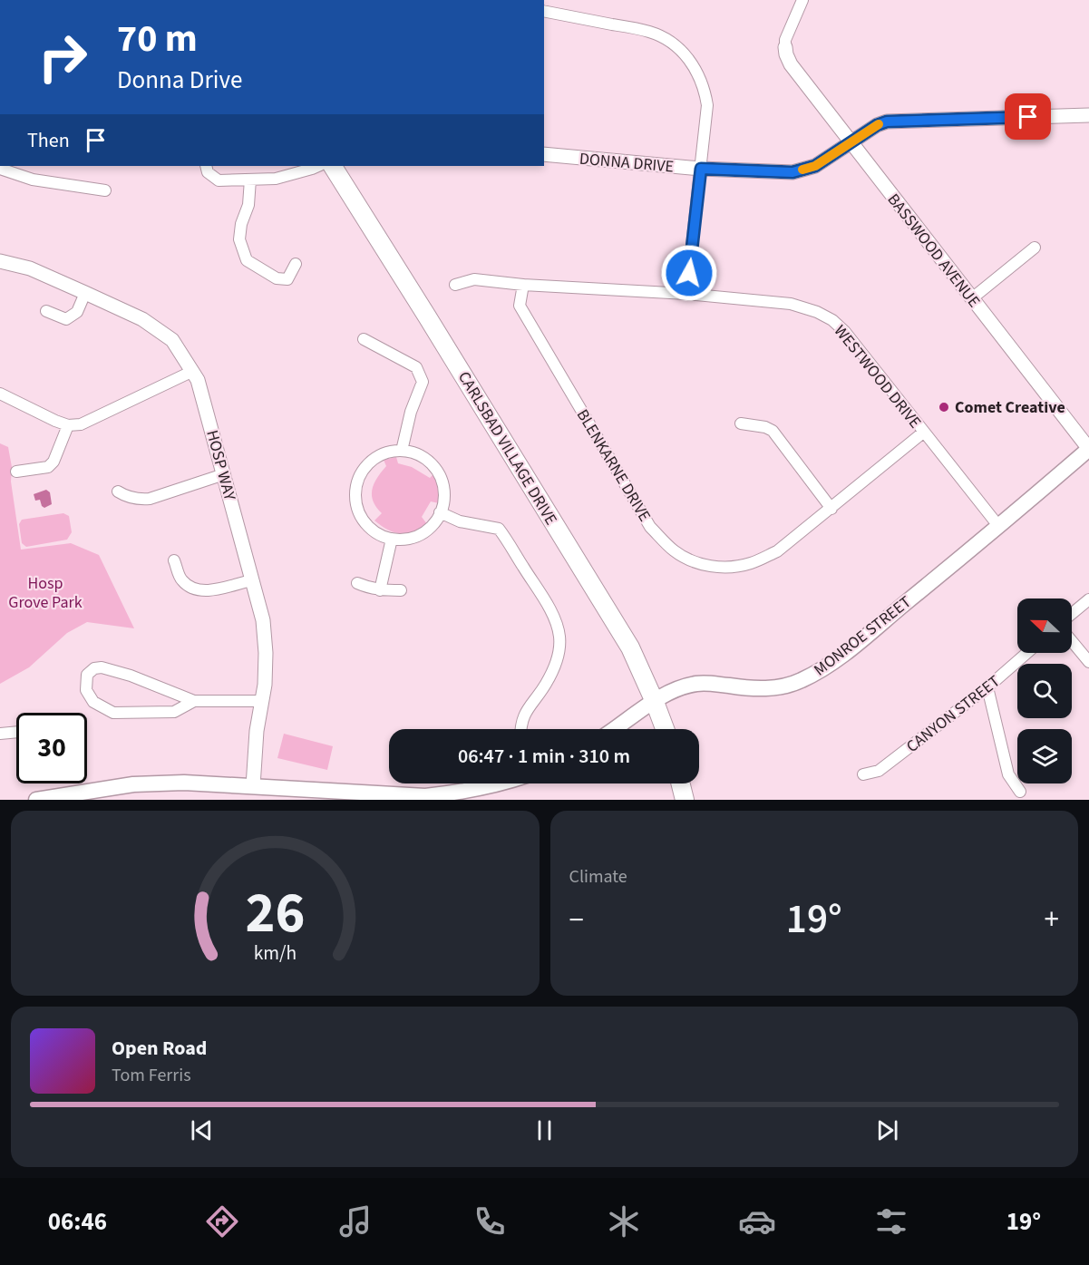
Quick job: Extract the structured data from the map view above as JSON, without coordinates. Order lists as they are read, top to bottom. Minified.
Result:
{"streets":{"main road":["CARLSBAD VILLAGE DRIVE","MONROE STREET"],"street":["DONNA DRIVE","BASSWOOD AVENUE","WESTWOOD DRIVE","HOSP WAY","BLENKARNE DRIVE","CANYON STREET"]},"crossings":[["DONNA DRIVE","BASSWOOD AVENUE"],["BASSWOOD AVENUE","MONROE STREET"],["WESTWOOD DRIVE","BLENKARNE DRIVE"],["WESTWOOD DRIVE","MONROE STREET"],["CARLSBAD VILLAGE DRIVE","MONROE STREET"]],"parks":["Hosp Grove Park"],"places":["Comet Creative"],"north":"left","page":{"turn":["70 m","Donna Drive"],"then":"Then","limit":"30","trip":"06:47 · 1 min · 310 m","tile":"Climate","heat":["−","19°","+"],"song":["Open Road","Tom Ferris"],"tabs":["06:46","19°"],"gauge":["26","km/h"]}}
